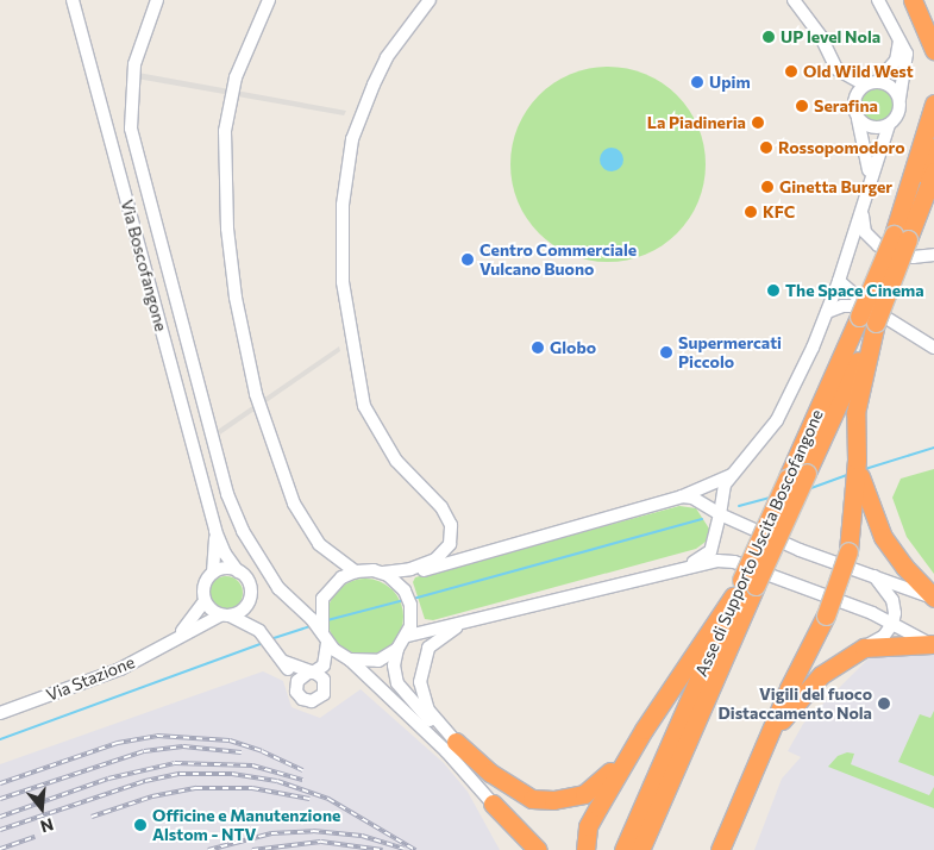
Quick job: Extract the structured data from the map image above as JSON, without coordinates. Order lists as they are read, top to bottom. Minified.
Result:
{"streets":{"highway":["Asse di Supporto Uscita Boscofangone"],"street":["Via Boscofangone","Via Stazione"]},"crossings":[["Via Boscofangone","Via Stazione"]],"places":["UP level Nola","Old Wild West","Upim","Serafina","La Piadineria","Rossopomodoro","Ginetta Burger","KFC","Centro Commerciale Vulcano Buono","The Space Cinema","Globo","Supermercati Piccolo","Vigili del fuoco Distaccamento Nola","Officine e Manutenzione Alstom - NTV"],"north":"bottom"}
